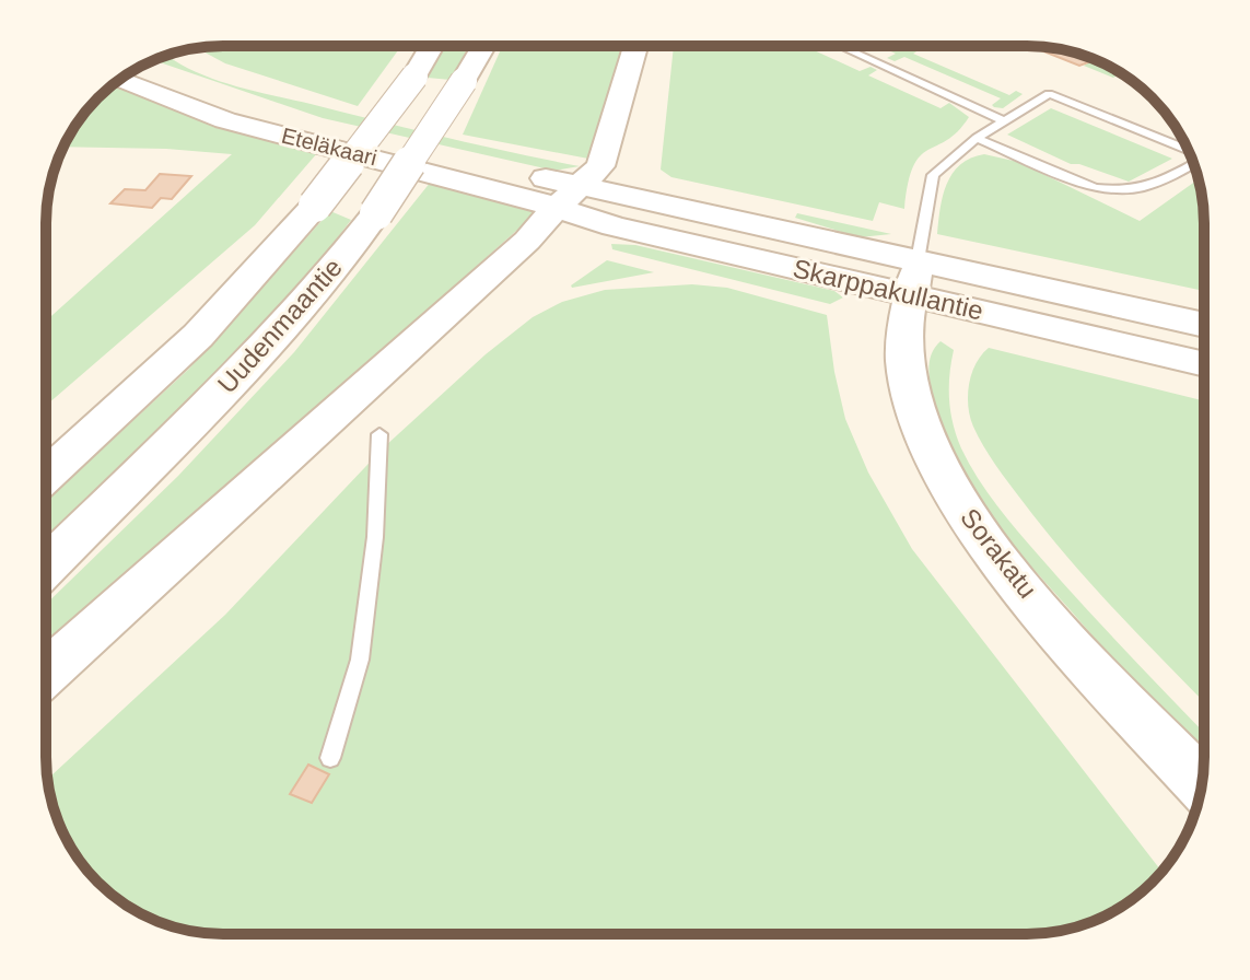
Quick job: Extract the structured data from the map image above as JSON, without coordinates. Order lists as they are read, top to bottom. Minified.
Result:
{"streets":{"main road":["Eteläkaari","Skarppakullantie","Uudenmaantie","Sorakatu"]},"crossings":[["Eteläkaari","Skarppakullantie"],["Skarppakullantie","Sorakatu"]]}
